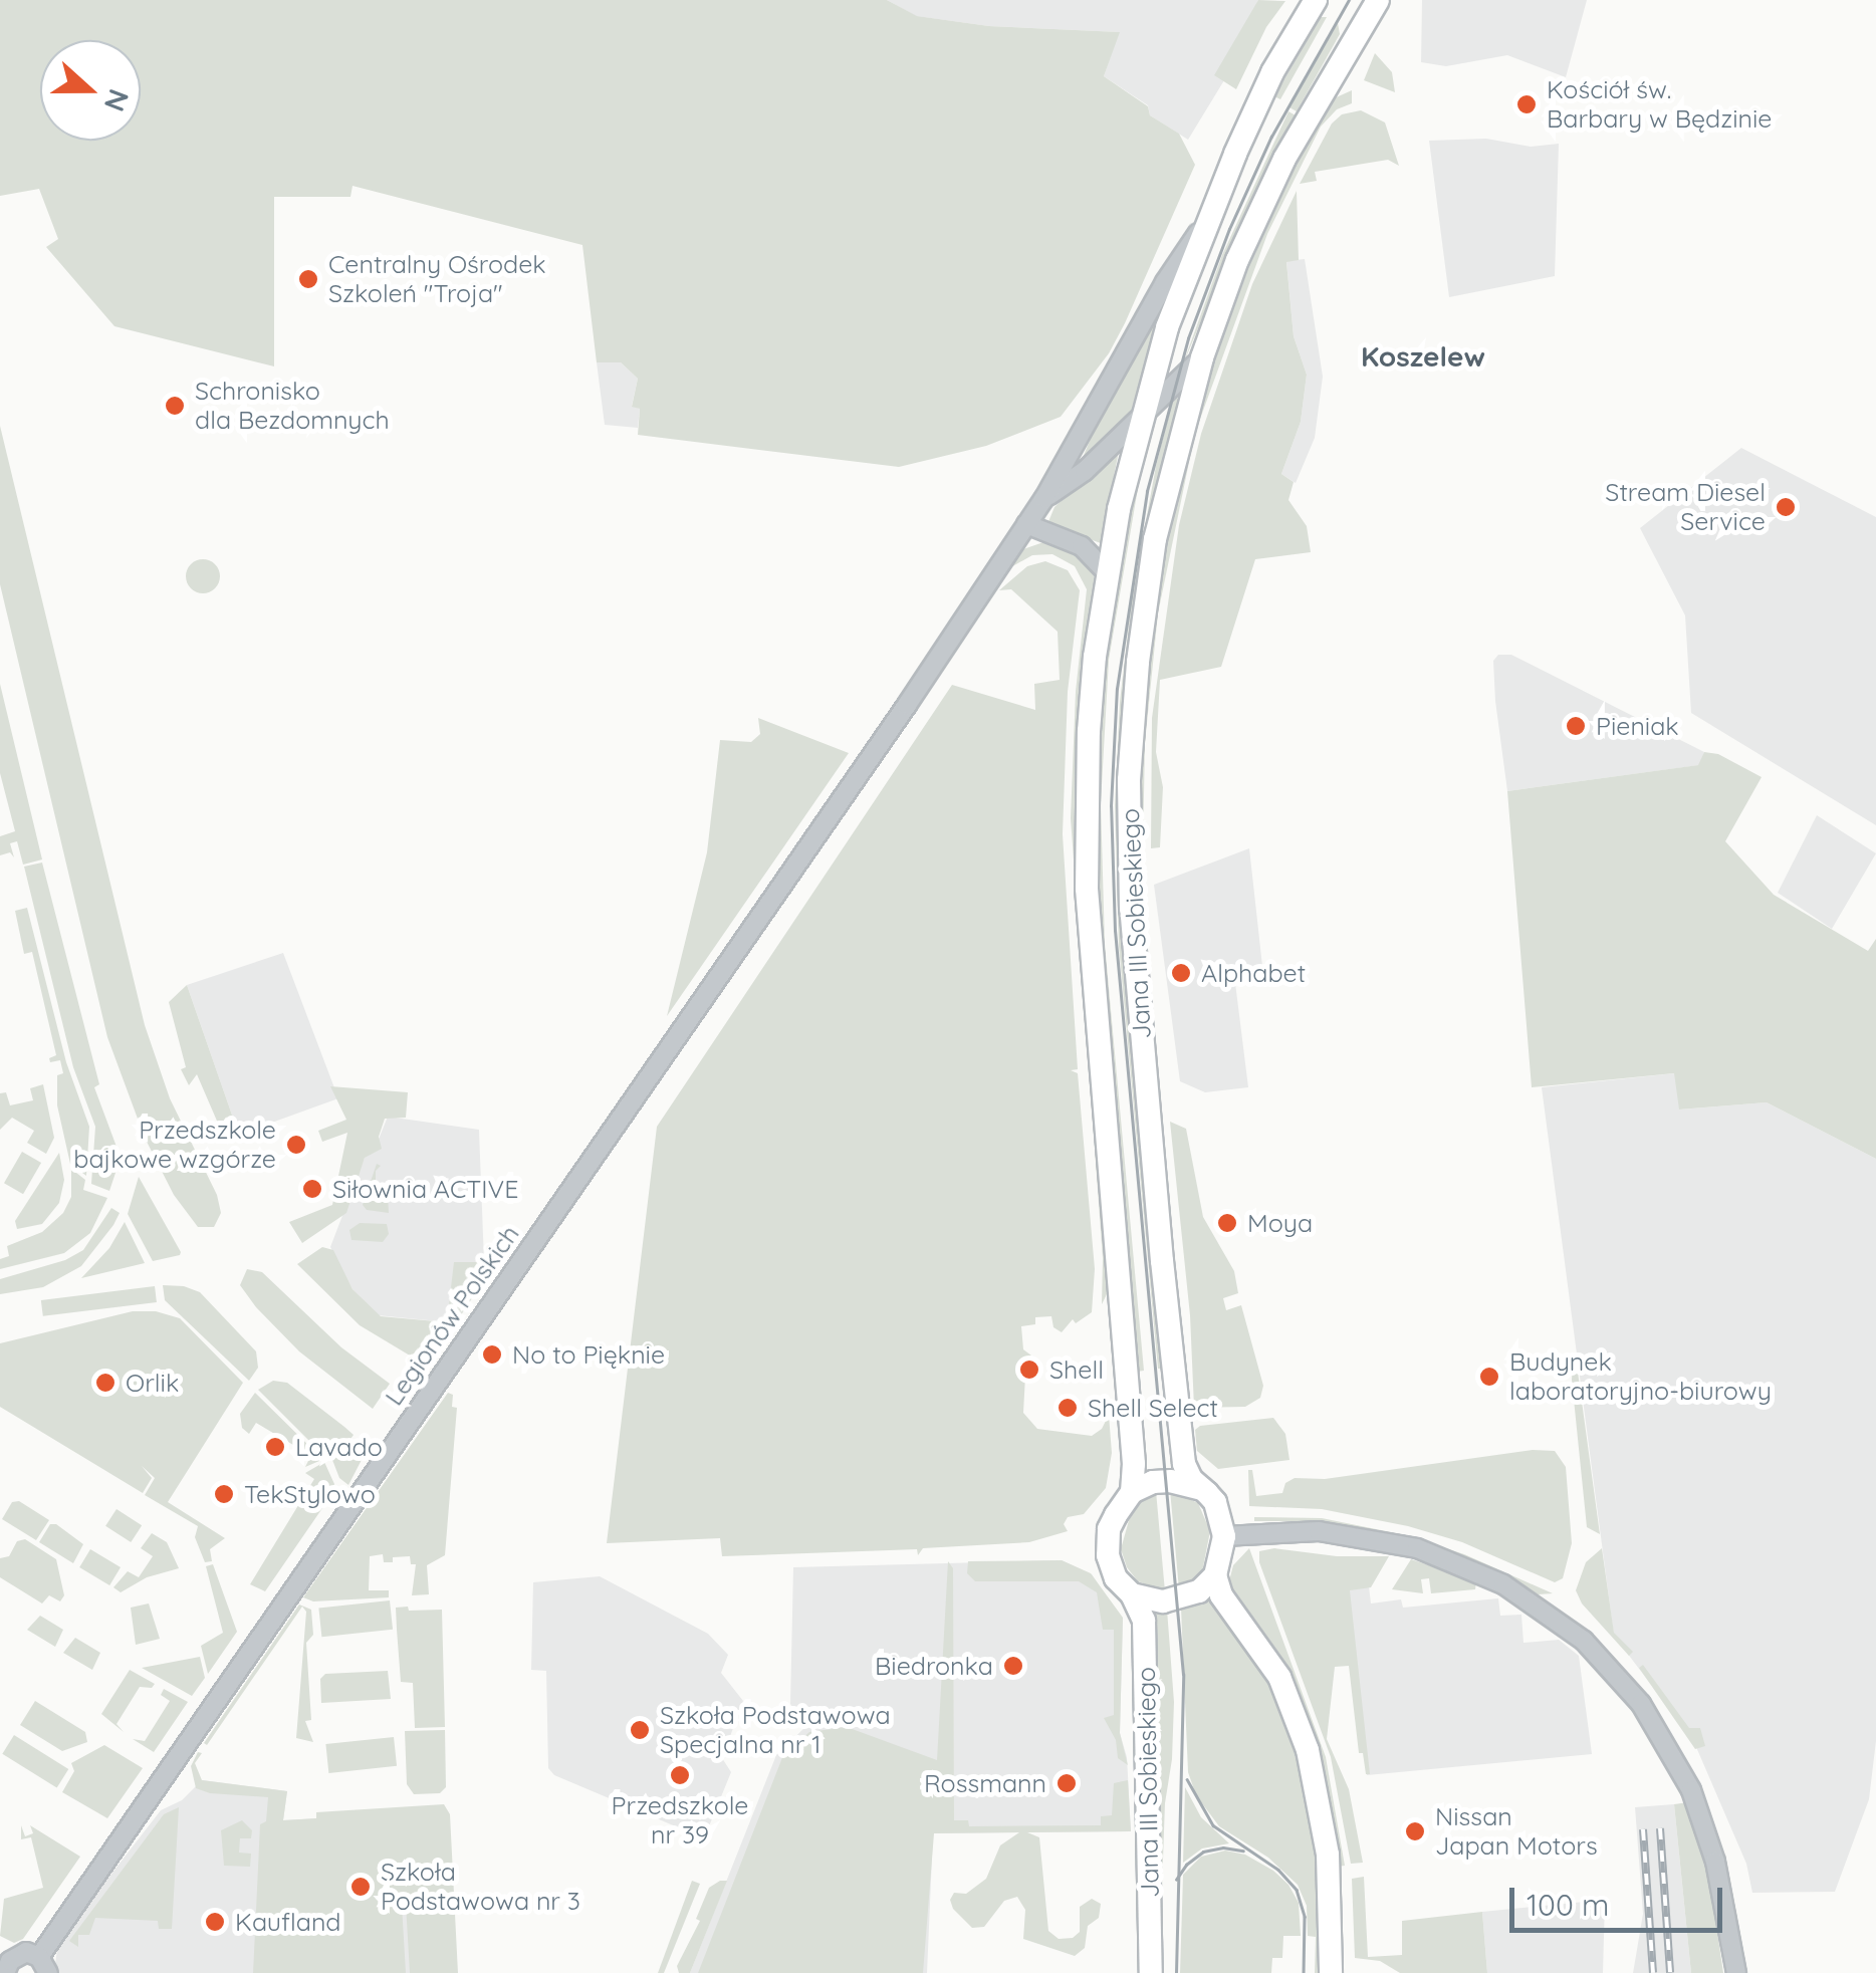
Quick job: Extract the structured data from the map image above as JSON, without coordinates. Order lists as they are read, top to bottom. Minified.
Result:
{"streets":{"main road":["Jana III Sobieskiego"],"street":["Legionów Polskich"]},"crossings":[["Jana III Sobieskiego","Legionów Polskich"]],"districts":["Koszelew"],"places":["Kościół św. Barbary w Będzinie","Centralny Ośrodek Szkoleń \"Troja\"","Schronisko dla Bezdomnych","Stream Diesel Service","Pieniak","Alphabet","Przedszkole bajkowe wzgórze","Siłownia ACTIVE","Moya","No to Pięknie","Shell","Budynek laboratoryjno-biurowy","Orlik","Shell Select","Lavado","TekStylowo","Biedronka","Szkoła Podstawowa Specjalna nr 1","Przedszkole nr 39","Rossmann","Nissan Japan Motors","Szkoła Podstawowa nr 3","Kaufland"],"scale_bar":"100 m","north":"right"}
